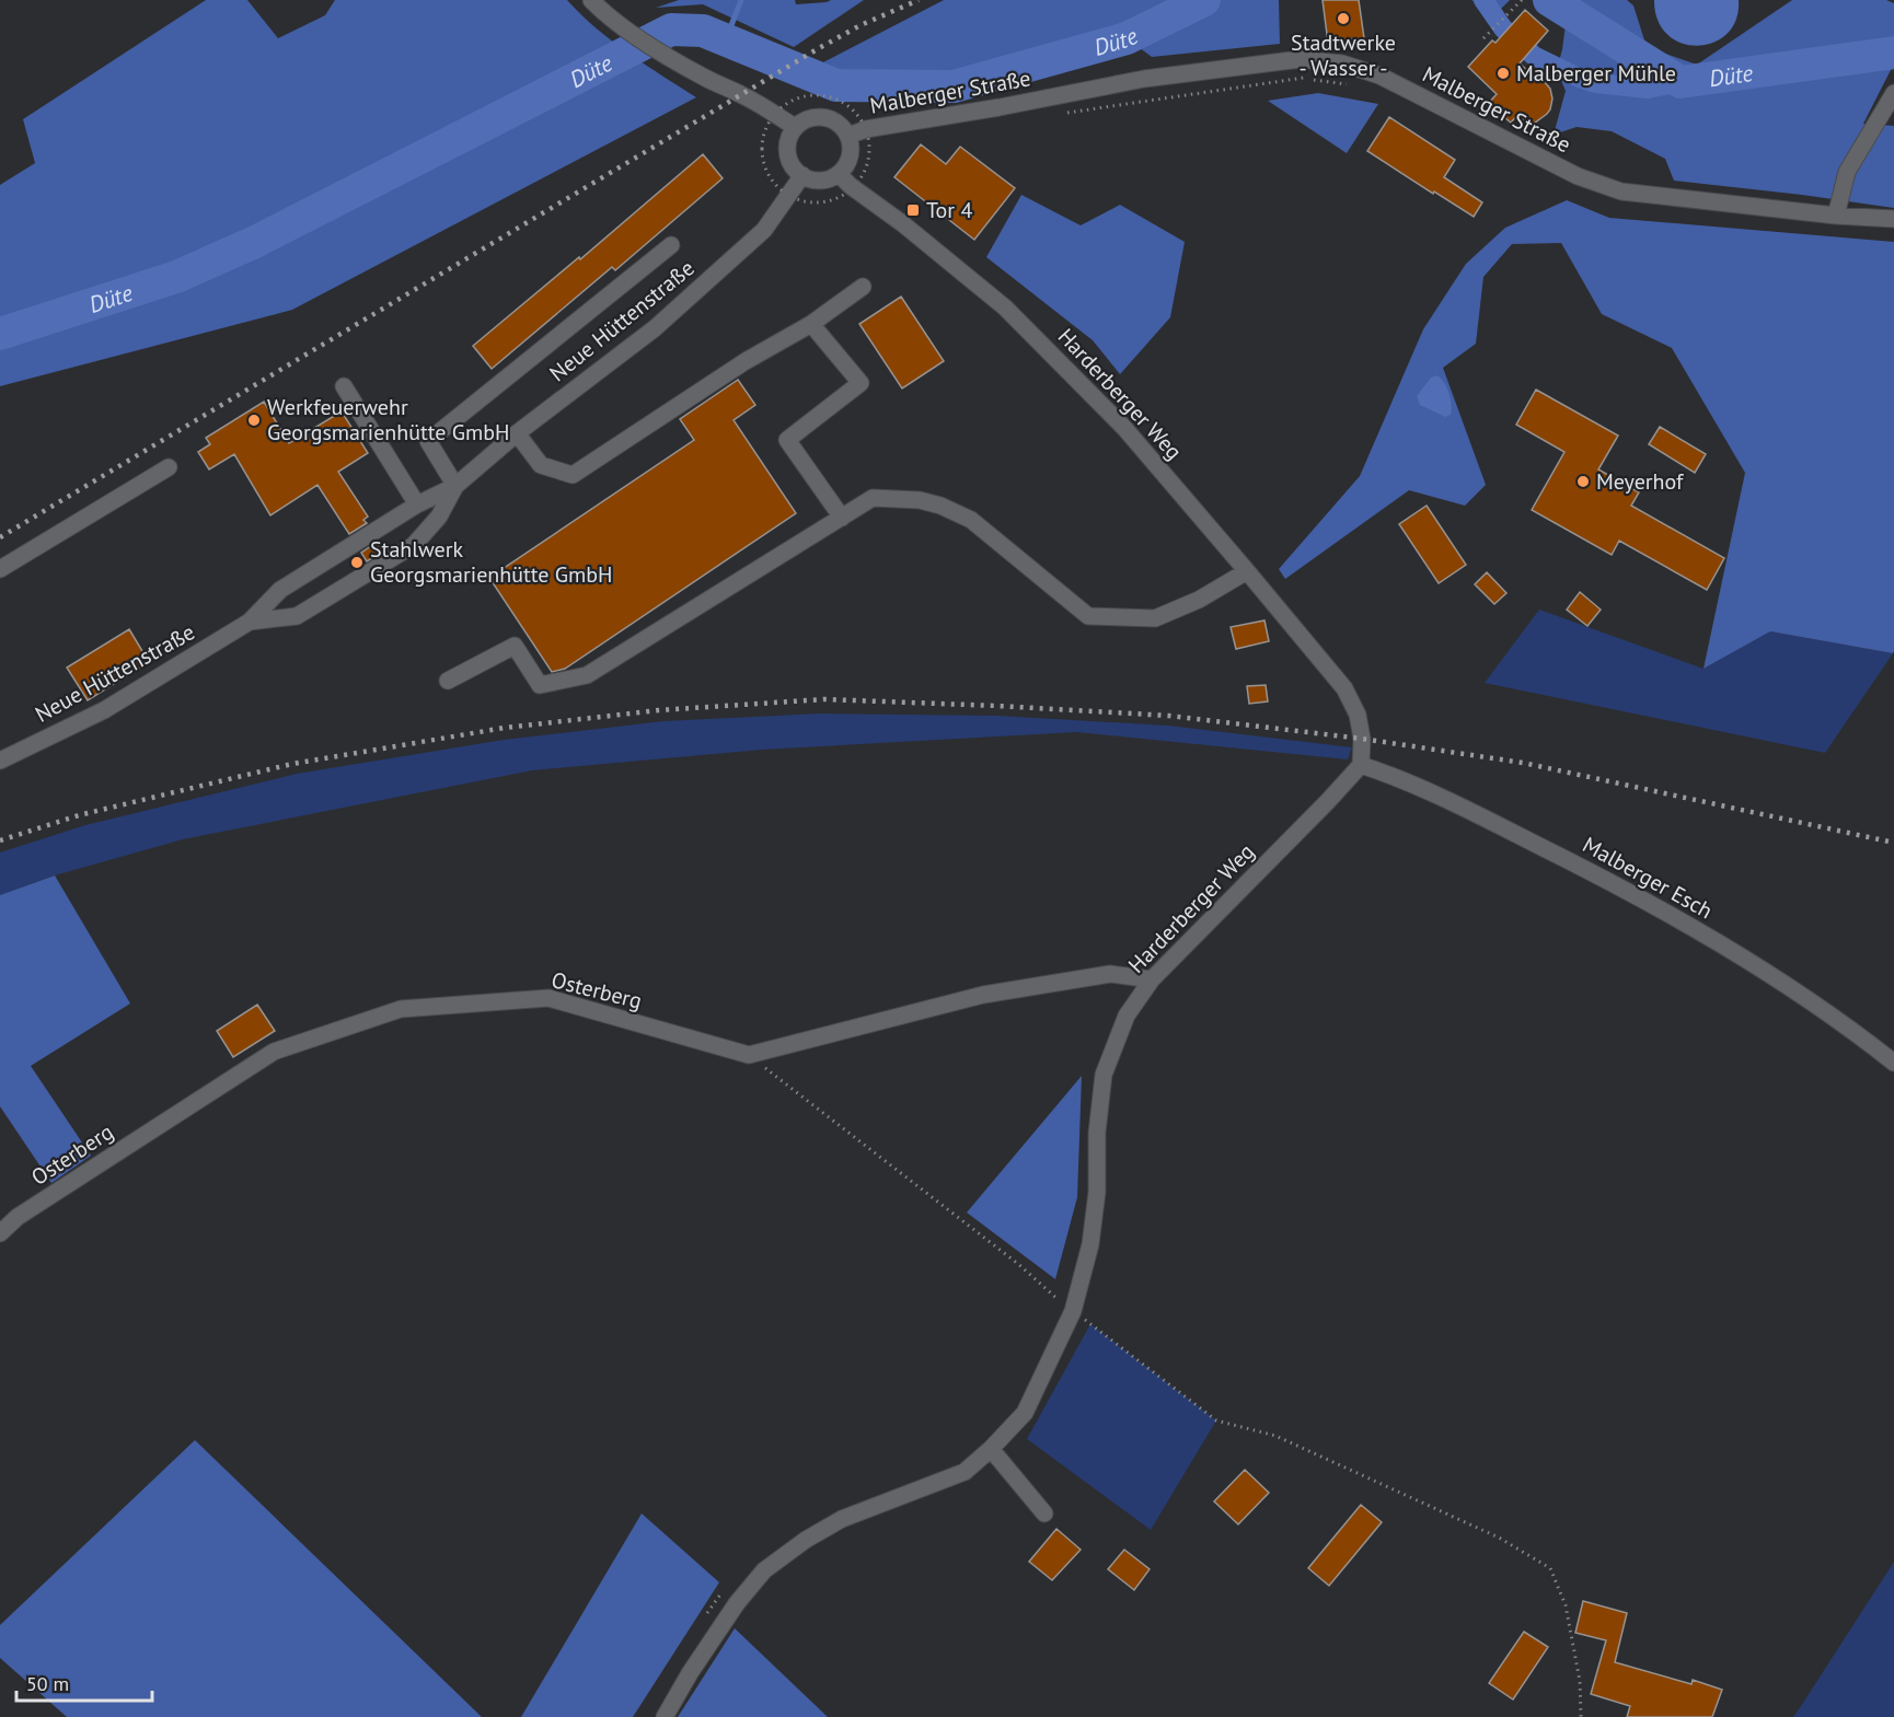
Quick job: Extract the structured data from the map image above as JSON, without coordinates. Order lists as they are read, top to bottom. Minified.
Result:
{"streets":{"street":["Malberger Straße","Neue Hüttenstraße","Harderberger Weg","Malberger Esch","Osterberg"]},"crossings":[["Malberger Straße","Neue Hüttenstraße"],["Malberger Straße","Harderberger Weg"],["Neue Hüttenstraße","Harderberger Weg"],["Harderberger Weg","Malberger Esch"]],"water":["Düte"],"places":{"other":["Stadtwerke - Wasser -","Malberger Mühle","Werkfeuerwehr Georgsmarienhütte GmbH","Meyerhof","Stahlwerk Georgsmarienhütte GmbH"],"transit":["Tor 4"]},"scale_bar":"50 m"}
